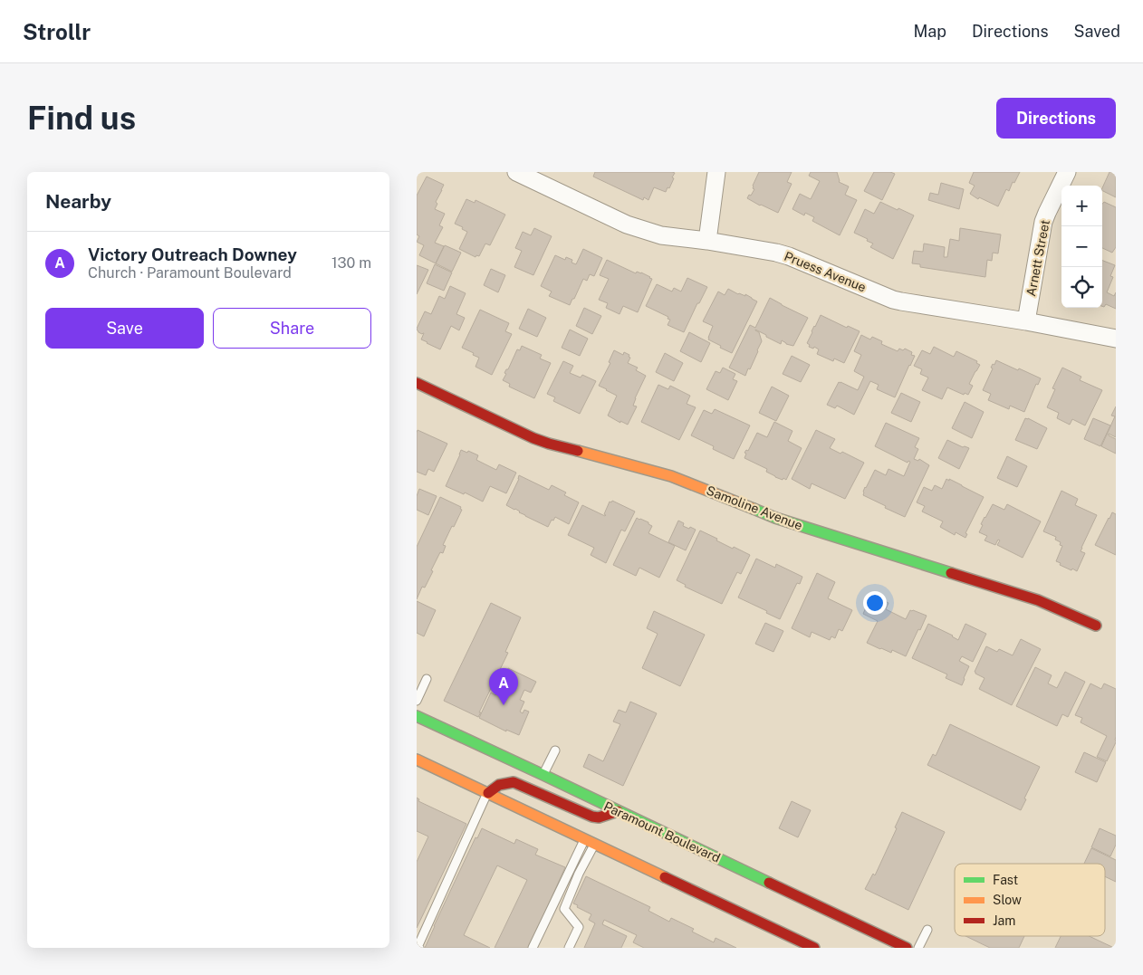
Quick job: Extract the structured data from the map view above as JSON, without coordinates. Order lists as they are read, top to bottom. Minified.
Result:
{"streets":{"main road":["Samoline Avenue","Paramount Boulevard"],"street":["Arnett Street","Pruess Avenue"]},"crossings":[["Arnett Street","Pruess Avenue"]],"legend":["Fast","Slow","Jam"],"page":{"header":"Strollr","nav":["Map","Directions","Saved"],"buttons":["Directions",["Save","Share"]],"title":"Find us","heading":"Nearby","map_buttons":["+","−"],"list":[{"mark":"A","name":"Victory Outreach Downey","note":"Church · Paramount Boulevard","value":"130 m"}],"pins":"A"}}
